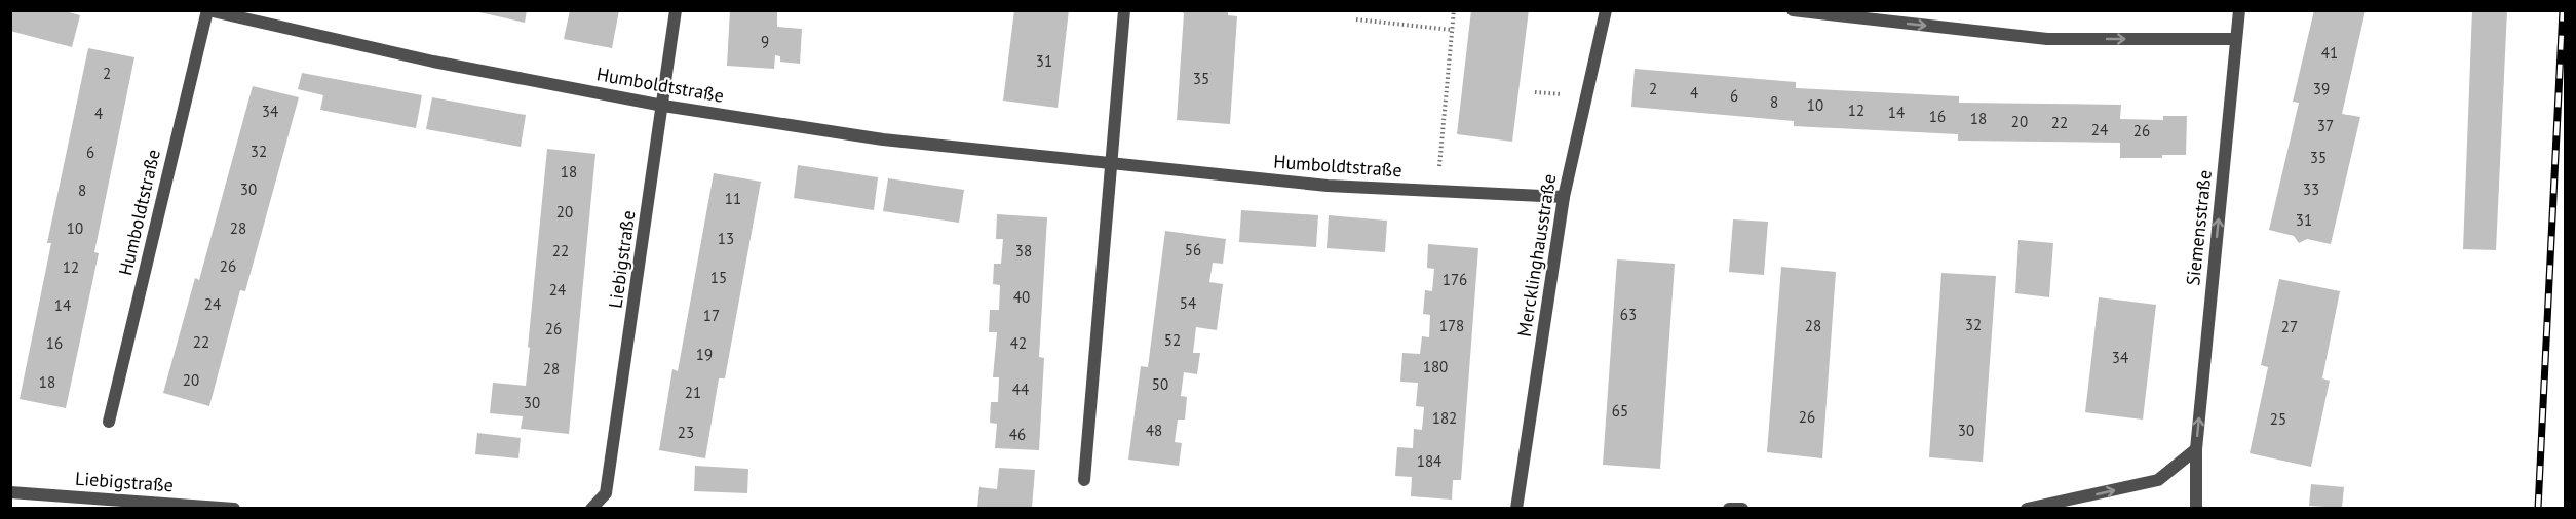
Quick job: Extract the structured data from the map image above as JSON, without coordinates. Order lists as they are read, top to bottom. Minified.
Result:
{"streets":{"street":["Humboldtstraße","Siemensstraße","Mercklinghausstraße","Liebigstraße"]},"crossings":[["Humboldtstraße","Mercklinghausstraße"],["Humboldtstraße","Liebigstraße"]],"one_way":["Siemensstraße"],"house_numbers":["9","41","31","2","35","2","39","4","6","8","10","12","34","14","4","16","18","20","22","37","24","26","32","6","35","18","30","33","8","11","20","31","10","28","13","56","22","38","26","12","15","176","24","40","54","24","14","63","17","32","178","28","27","26","52","22","16","42","19","34","180","28","20","18","50","44","21","30","65","26","182","25","48","30","23","46","184"]}
